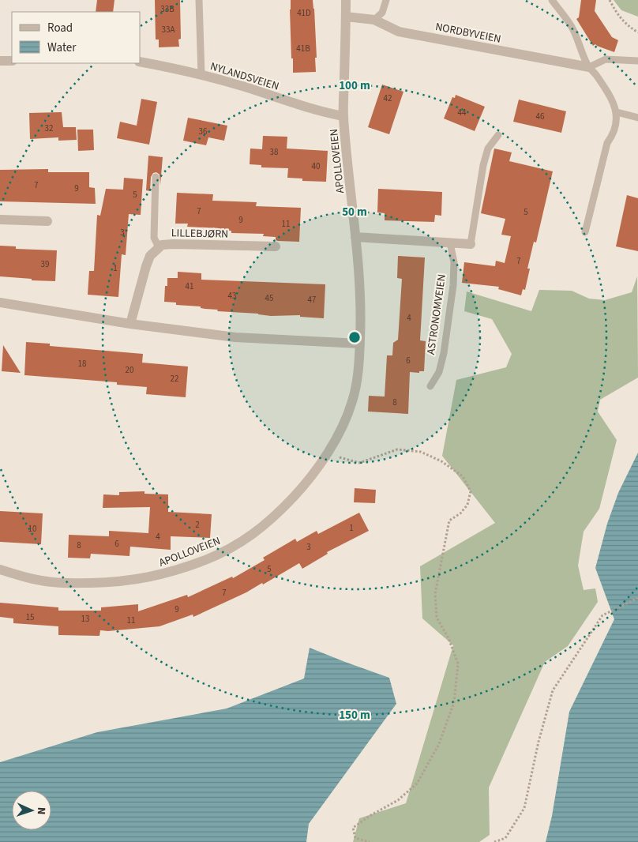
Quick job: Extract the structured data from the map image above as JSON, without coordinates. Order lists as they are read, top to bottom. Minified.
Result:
{"streets":{"street":["NORDBYVEIEN","NYLANDSVEIEN","APOLLOVEIEN","LILLEBJØRN"],"lane":["ASTRONOMVEIEN"]},"crossings":[["NORDBYVEIEN","APOLLOVEIEN"],["NYLANDSVEIEN","APOLLOVEIEN"]],"house_numbers":["33B","41D","33A","41B","42","44","46","32","36","38","40","7","9","5","7","5","9","11","3","7","39","1","41","43","45","47","4","6","18","20","22","8","2","1","10","4","6","8","3","5","7","9","15","13","11"],"legend":["Road","Water"],"north":"right","rings":["100 m","50 m","150 m"]}
